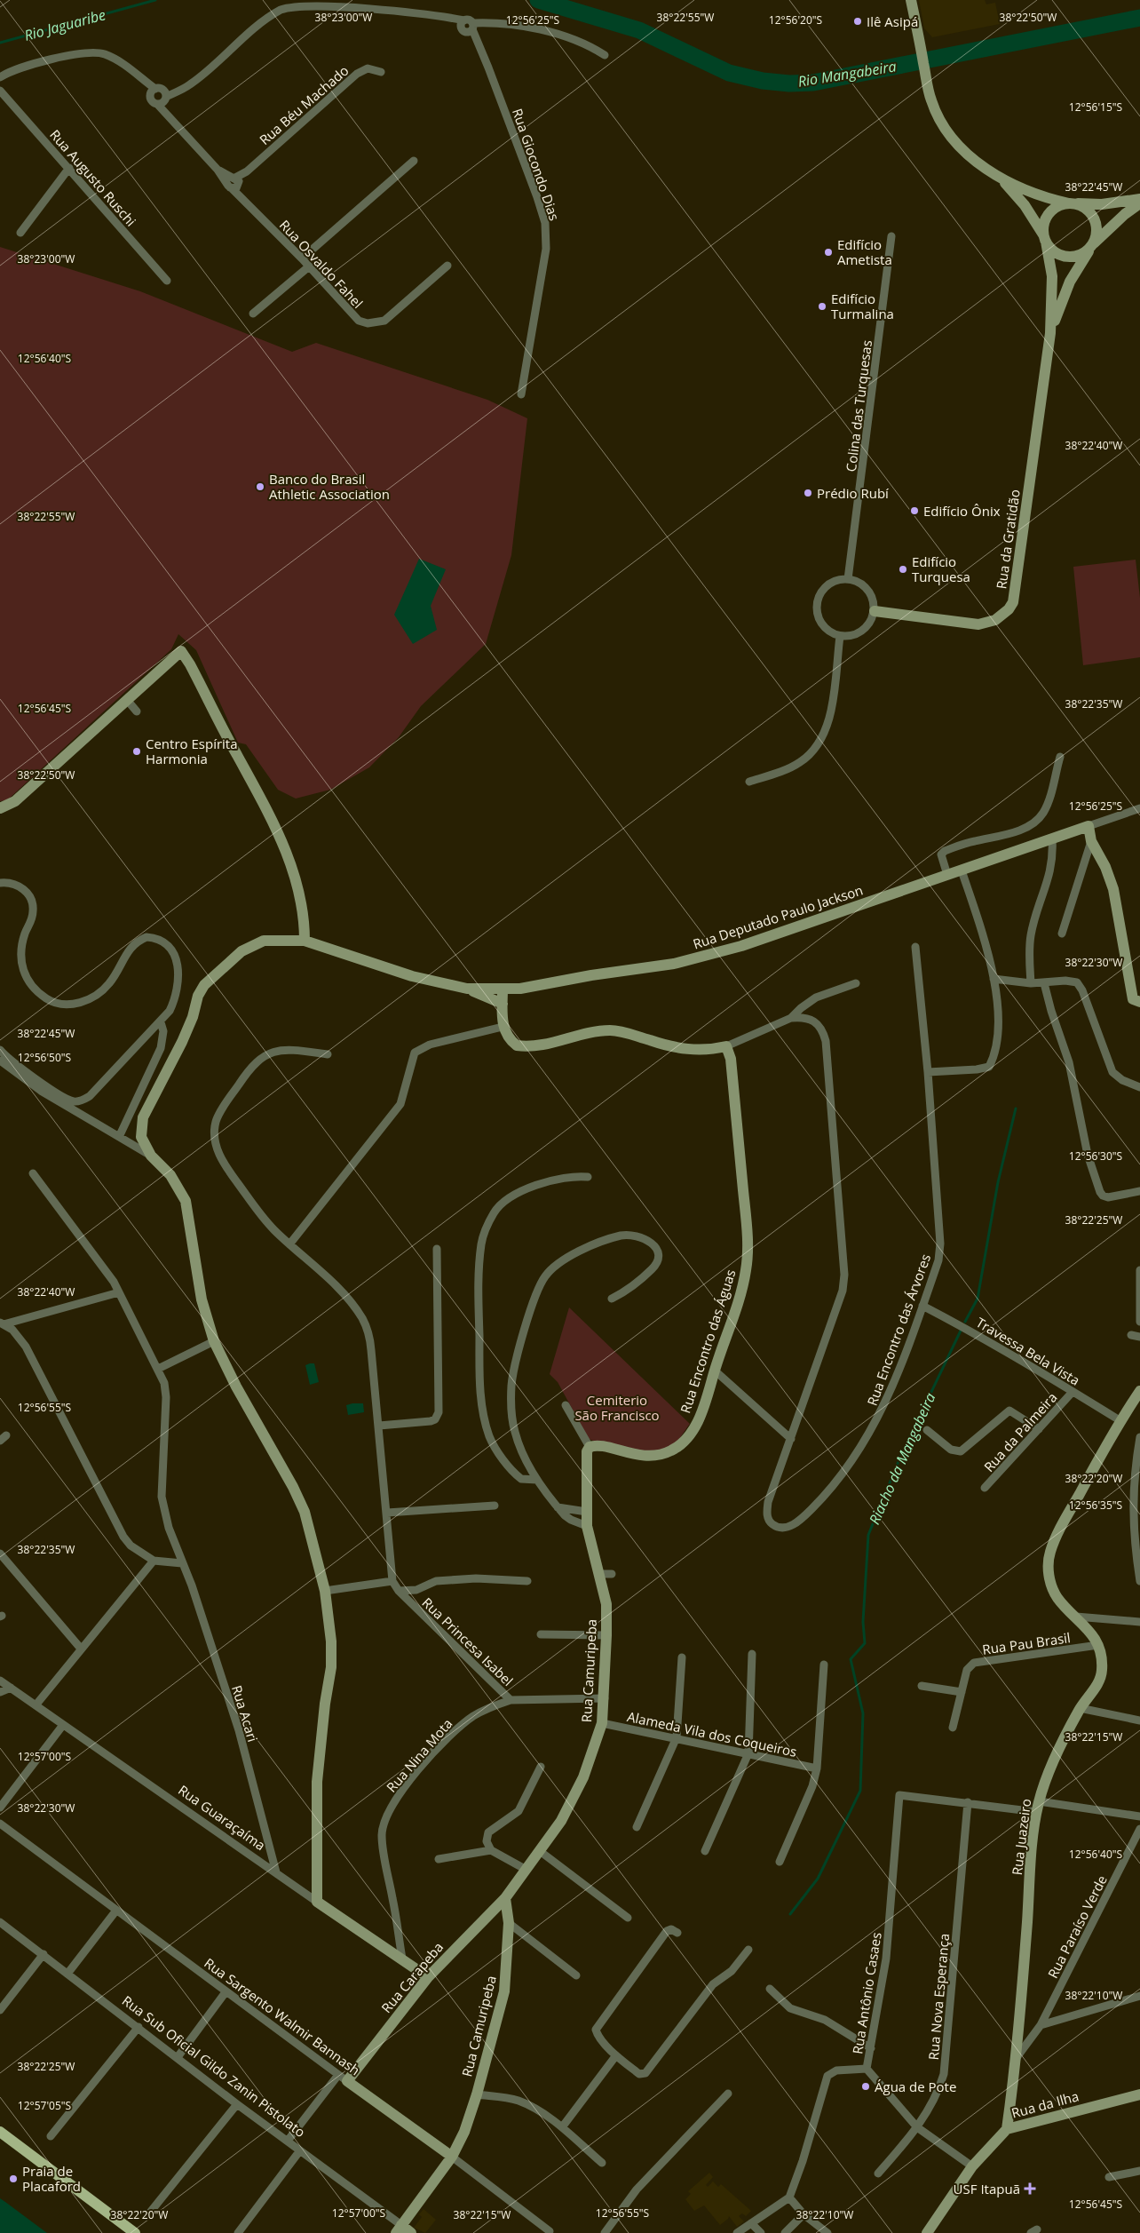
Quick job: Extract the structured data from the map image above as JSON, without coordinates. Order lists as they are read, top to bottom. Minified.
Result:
{"streets":{"main road":["Rua da Gratidão","Rua Deputado Paulo Jackson","Rua Encontro das Águas","Rua Camuripeba","Rua Guaraçaíma","Rua Juazeiro","Rua Carapeba","Rua Sargento Walmir Bannash","Rua Sub Oficial Gildo Zanin Pistolato","Rua da Ilha"],"street":["Rua Béu Machado","Rua Giocondo Dias","Rua Augusto Ruschi","Rua Osvaldo Fahel","Colina das Turquesas","Rua Encontro das Árvores","Travessa Bela Vista","Rua da Palmeira","Rua Princesa Isabel","Rua Pau Brasil","Rua Acari","Alameda Vila dos Coqueiros","Rua Nina Mota","Rua Paraíso Verde","Rua Antônio Casaes","Rua Nova Esperança"]},"crossings":[["Rua Béu Machado","Rua Osvaldo Fahel"],["Rua Giocondo Dias","Rua Osvaldo Fahel"],["Colina das Turquesas","Rua da Gratidão"],["Rua Encontro das Árvores","Travessa Bela Vista"],["Rua Encontro das Águas","Rua Camuripeba"],["Travessa Bela Vista","Rua da Palmeira"],["Travessa Bela Vista","Rua Juazeiro"],["Rua Princesa Isabel","Rua Camuripeba"],["Rua Princesa Isabel","Rua Nina Mota"],["Rua Pau Brasil","Rua Juazeiro"],["Rua Camuripeba","Alameda Vila dos Coqueiros"],["Rua Camuripeba","Rua Carapeba"],["Rua Camuripeba","Rua Sargento Walmir Bannash"],["Rua Camuripeba","Rua Sub Oficial Gildo Zanin Pistolato"],["Rua Acari","Rua Guaraçaíma"],["Rua Nina Mota","Rua Guaraçaíma"],["Rua Guaraçaíma","Rua Carapeba"],["Rua Juazeiro","Rua Paraíso Verde"],["Rua Juazeiro","Rua da Ilha"],["Rua Carapeba","Rua Sargento Walmir Bannash"],["Rua Carapeba","Rua Sub Oficial Gildo Zanin Pistolato"],["Rua Antônio Casaes","Rua Nova Esperança"]],"water":["Rio Jaguaribe","Rio Mangabeira","Riacho da Mangabeira"],"parks":["Cemiterio São Francisco"],"places":{"other":["Ilê Asipá","Edifício Ametista","Edifício Turmalina","Banco do Brasil Athletic Association","Prédio Rubí","Edifício Ônix","Edifício Turquesa","Centro Espírita Harmonia","Água de Pote","Praia de Placaford"],"health":["USF Itapuã"]},"coordinates":["38°22'55\"W","38°22'50\"W","38°23'00\"W","12°56'25\"S","12°56'20\"S","12°56'15\"S","38°22'45\"W","12°56'40\"S","38°22'40\"W","38°22'35\"W","12°56'45\"S","38°22'30\"W","12°56'50\"S","12°56'30\"S","38°22'25\"W","12°56'55\"S","38°22'20\"W","12°56'35\"S","38°22'15\"W","12°57'00\"S","38°22'10\"W","12°57'05\"S"]}
